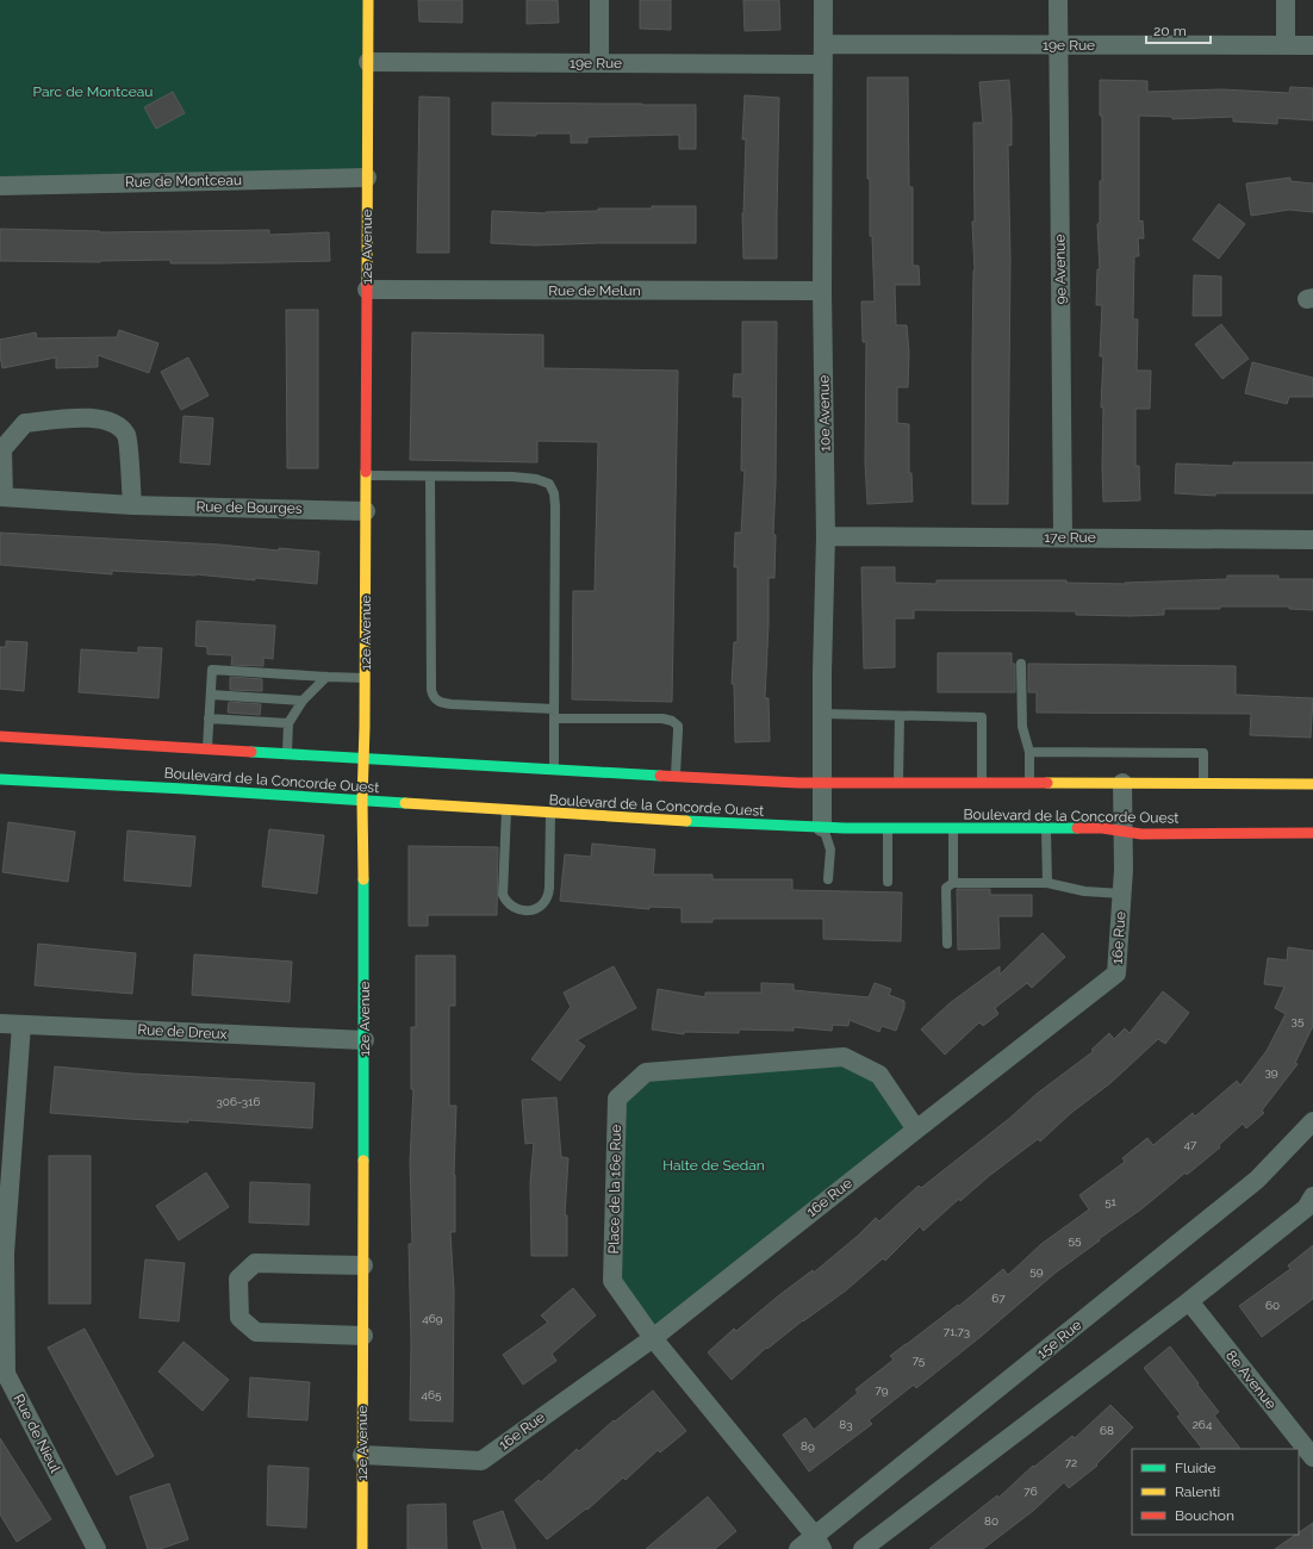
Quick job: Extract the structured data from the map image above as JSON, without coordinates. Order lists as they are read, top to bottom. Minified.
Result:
{"streets":{"street":["19e Rue","Rue de Montceau","12e Avenue","9e Avenue","Rue de Melun","10e Avenue","Rue de Bourges","17e Rue","Boulevard de la Concorde Ouest","16e Rue","Rue de Dreux","Place de la 16e Rue","15e Rue","8e Avenue","Rue de Nieul"]},"crossings":[["19e Rue","12e Avenue"],["19e Rue","9e Avenue"],["19e Rue","10e Avenue"],["Rue de Montceau","12e Avenue"],["12e Avenue","Rue de Melun"],["12e Avenue","Rue de Bourges"],["12e Avenue","Boulevard de la Concorde Ouest"],["12e Avenue","16e Rue"],["12e Avenue","Rue de Dreux"],["9e Avenue","17e Rue"],["Rue de Melun","10e Avenue"],["10e Avenue","17e Rue"],["10e Avenue","Boulevard de la Concorde Ouest"],["Boulevard de la Concorde Ouest","16e Rue"],["16e Rue","Place de la 16e Rue"],["Rue de Dreux","Rue de Nieul"],["Place de la 16e Rue","15e Rue"]],"parks":["Parc de Montceau","Halte de Sedan"],"house_numbers":["35","39","306-316","47","51","55","59","67","60","469","71,73","75","79","465","83","264","68","89","72","76","80"],"legend":["Fluide","Ralenti","Bouchon"],"scale_bar":"20 m"}
